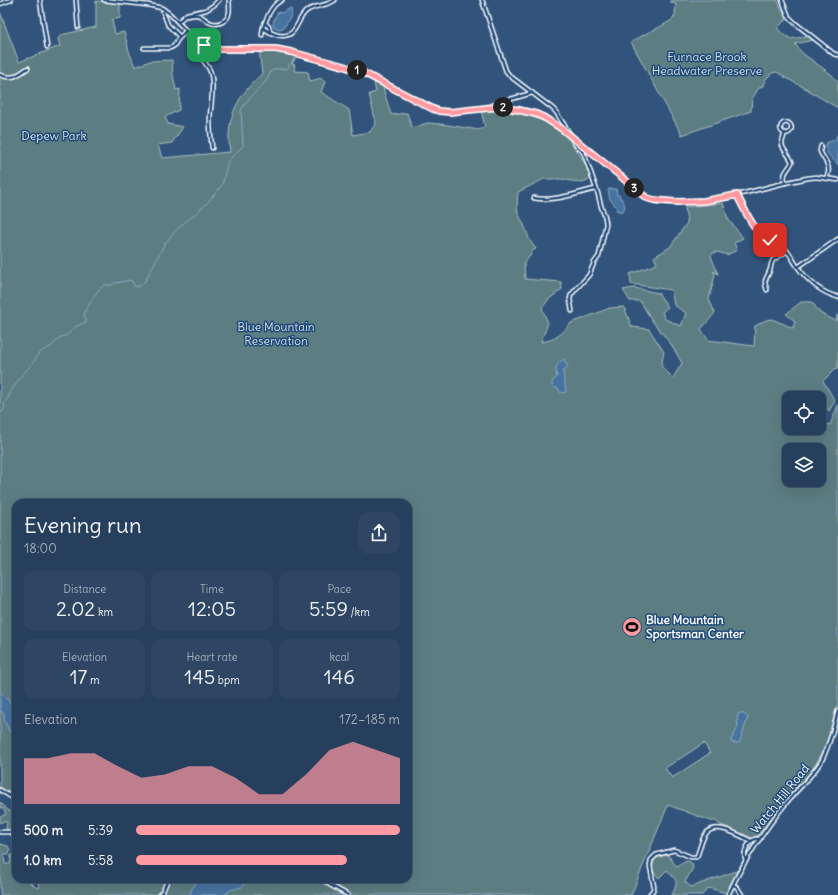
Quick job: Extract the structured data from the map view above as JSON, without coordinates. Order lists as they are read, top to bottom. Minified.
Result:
{"streets":{"street":["Watch Hill Road"]},"parks":["Furnace Brook Headwater Preserve","Depew Park","Blue Mountain Reservation"],"places":{"sports":["Blue Mountain Sportsman Center"]},"page":{"pins":["1","2","3"],"heading":["Evening run","18:00"],"stats":[["Distance","2.02 km"],["Time","12:05"],["Pace","5:59 /km"],["Elevation","17 m"],["Heart rate","145 bpm"],["kcal","146"]],"chart":["Elevation","172–185 m"],"list":[{"name":"500 m","note":"5:39"},{"name":"1.0 km","note":"5:58"}]}}
